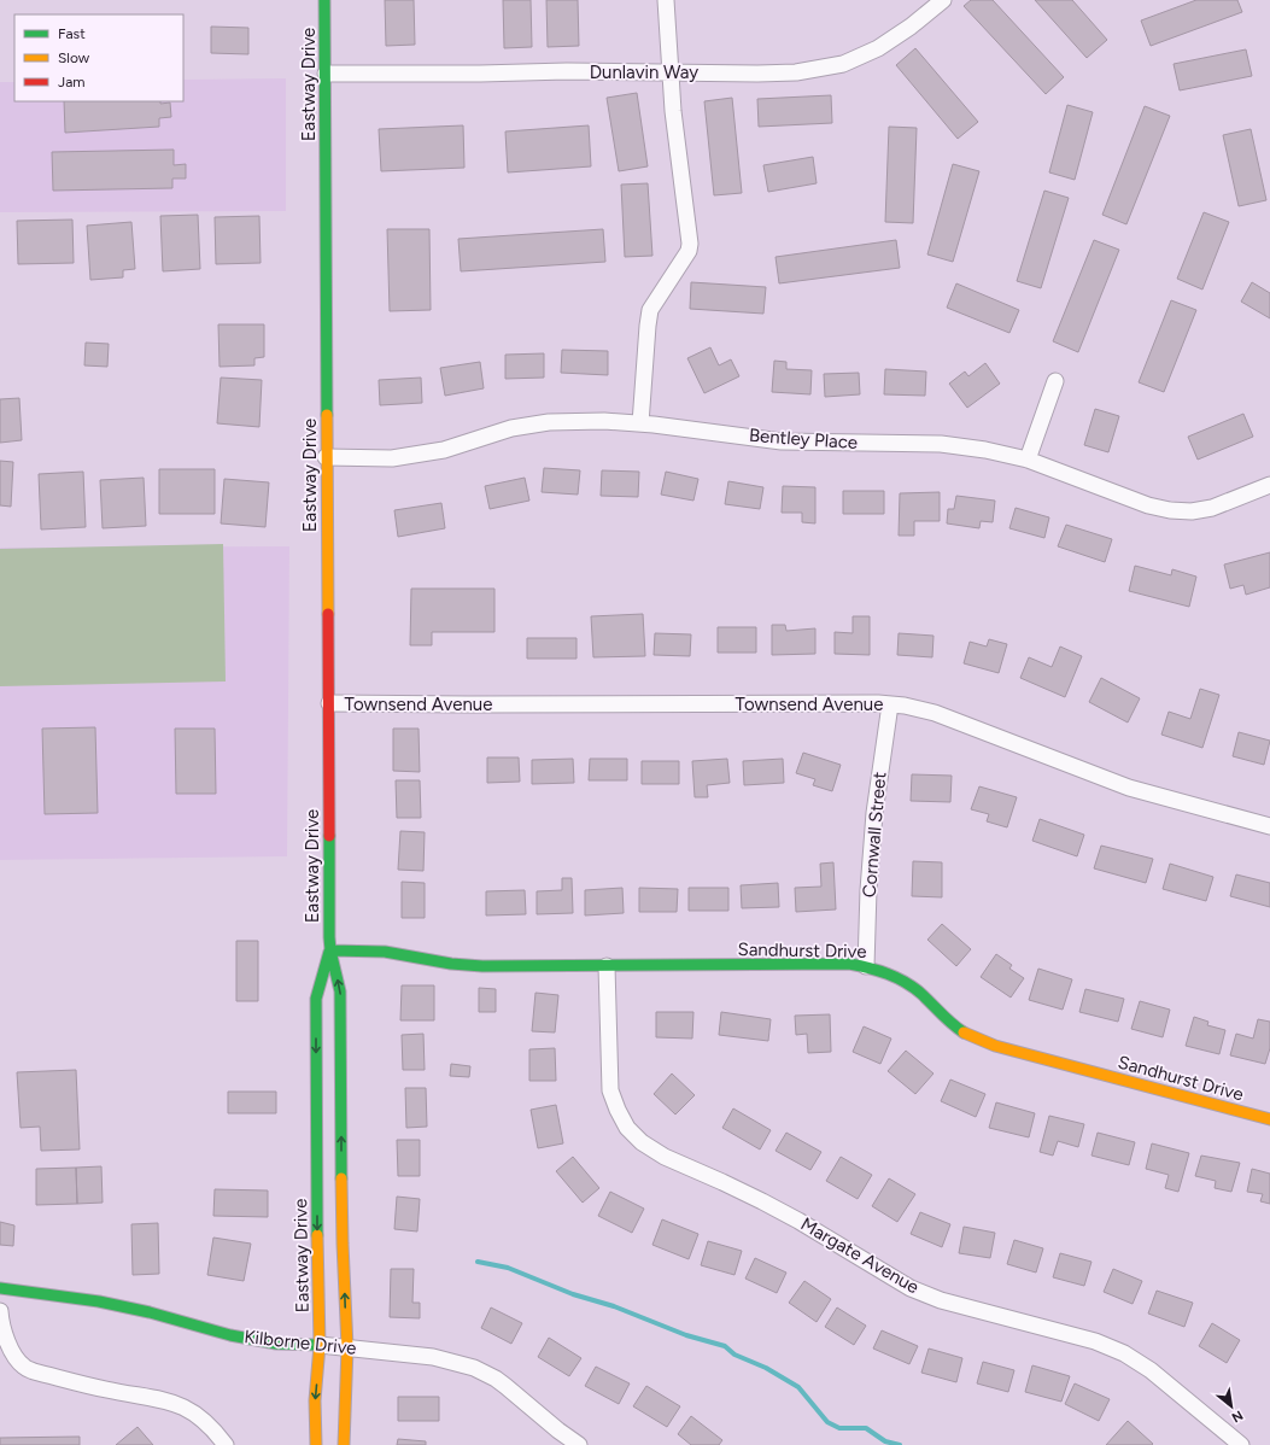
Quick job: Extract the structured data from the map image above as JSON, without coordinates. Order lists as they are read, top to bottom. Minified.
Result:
{"streets":{"main road":["Eastway Drive","Sandhurst Drive","Kilborne Drive"],"street":["Dunlavin Way","Bentley Place","Townsend Avenue","Cornwall Street","Margate Avenue"]},"crossings":[["Dunlavin Way","Eastway Drive"],["Eastway Drive","Bentley Place"],["Eastway Drive","Townsend Avenue"],["Eastway Drive","Sandhurst Drive"],["Eastway Drive","Kilborne Drive"],["Townsend Avenue","Cornwall Street"],["Cornwall Street","Sandhurst Drive"],["Sandhurst Drive","Margate Avenue"]],"legend":["Fast","Slow","Jam"],"north":"bottom right"}
